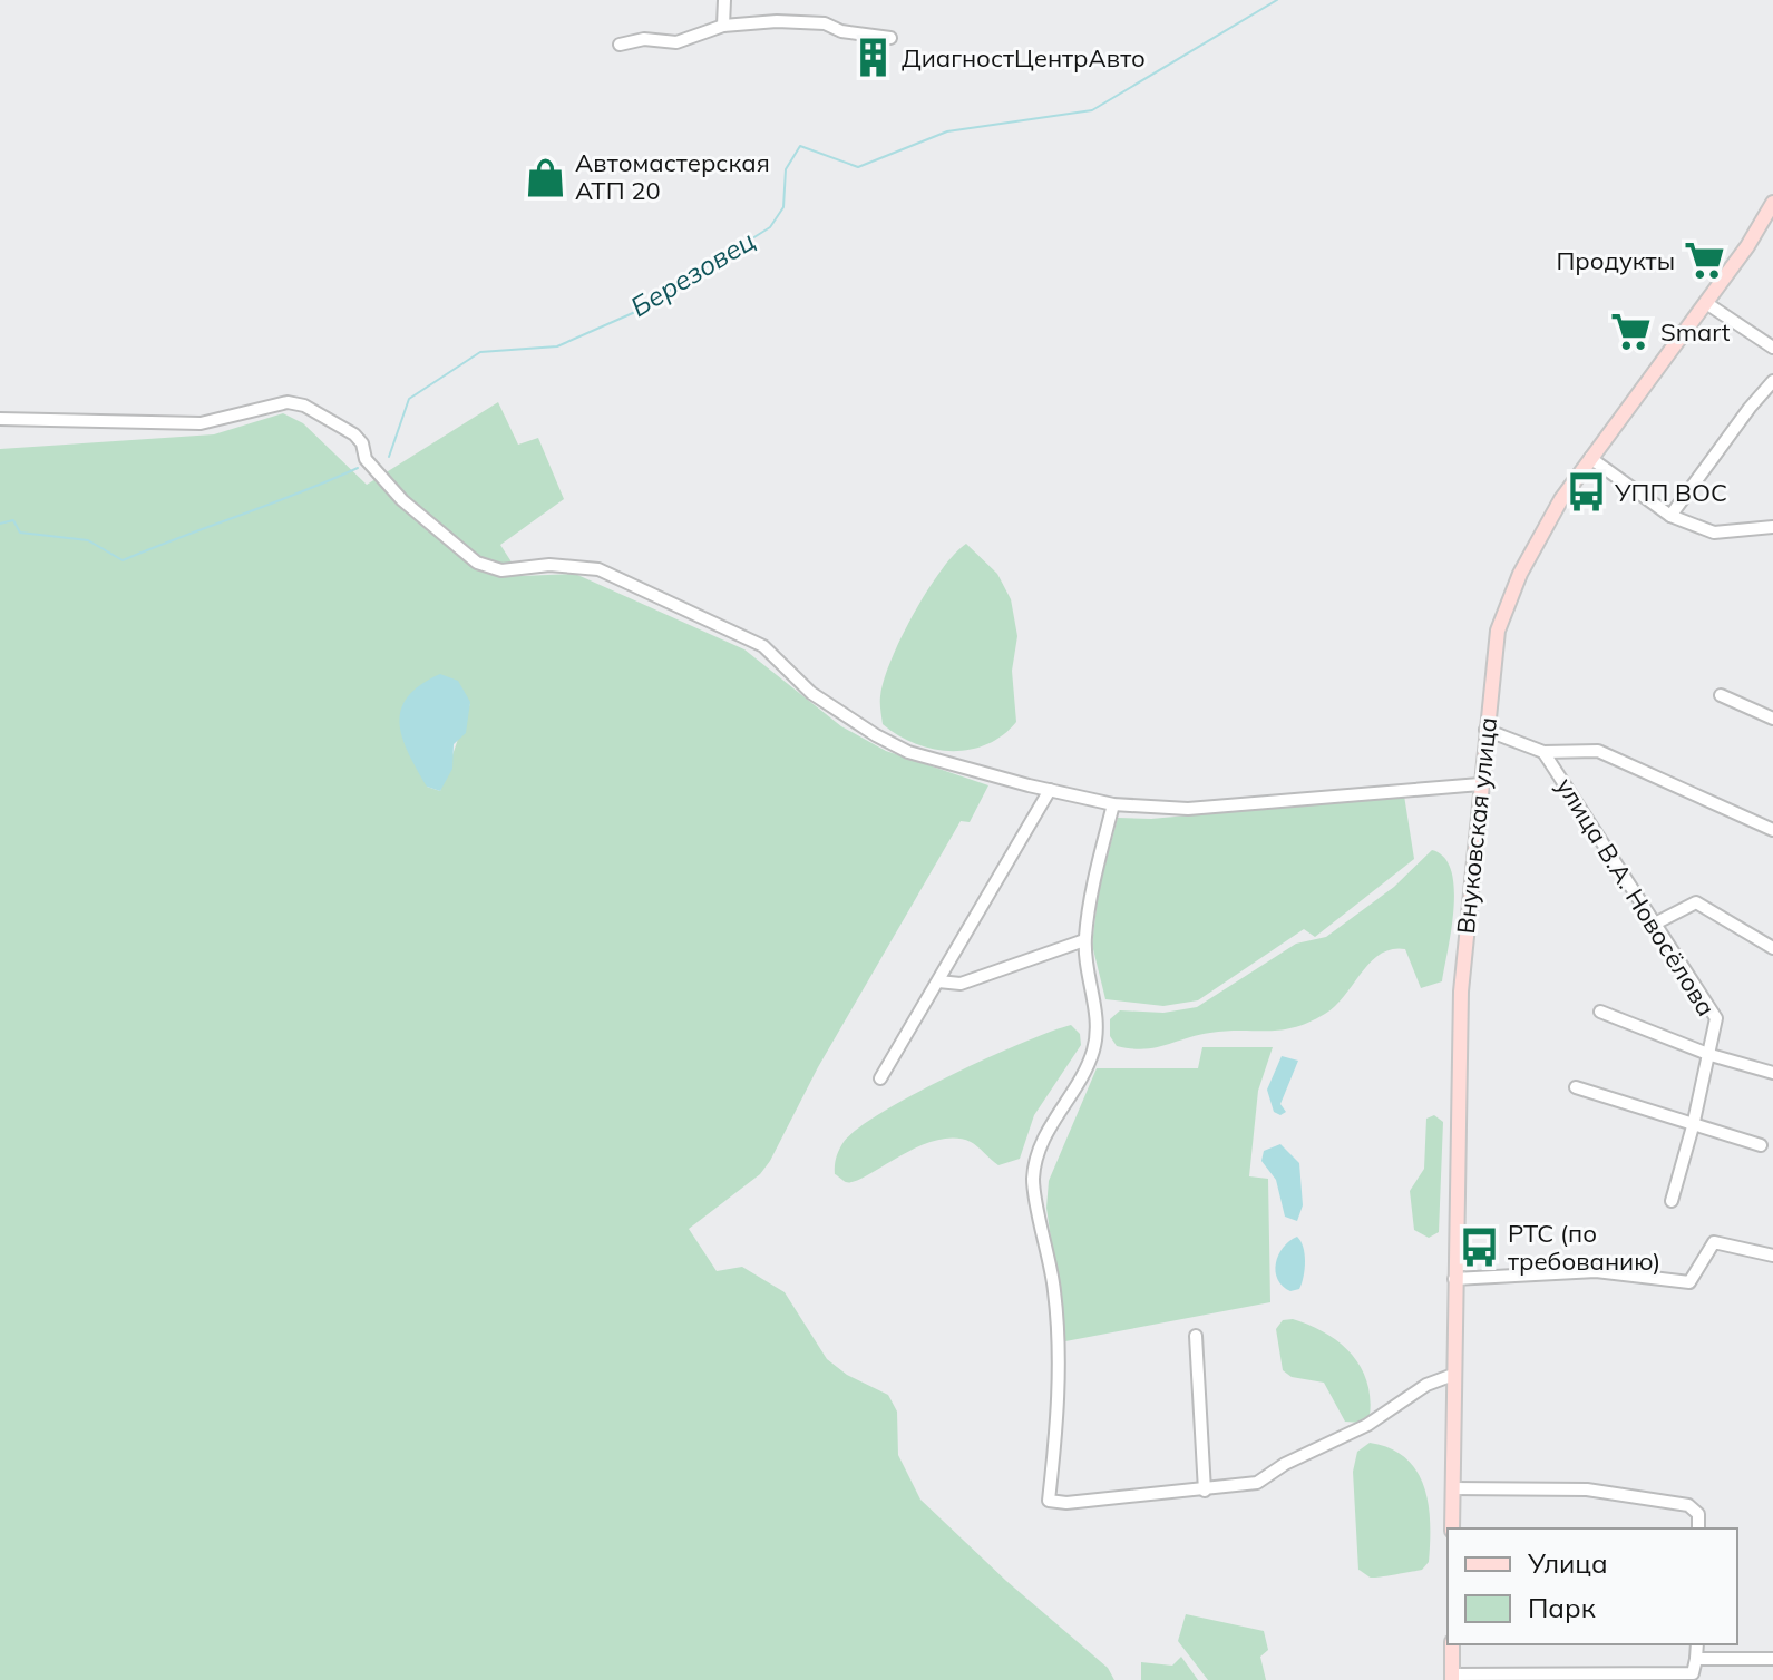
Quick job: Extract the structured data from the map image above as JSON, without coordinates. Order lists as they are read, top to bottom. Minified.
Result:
{"streets":{"main road":["Внуковская улица"],"street":["улица В.А. Новосёлова"]},"water":["Березовец"],"places":{"building":["ДиагностЦентрАвто"],"shop":["Автомастерская АТП 20"],"supermarket":["Продукты","Smart"],"bus stop":["УПП ВОС","РТС (по требованию)"]},"legend":["Улица","Парк"]}
